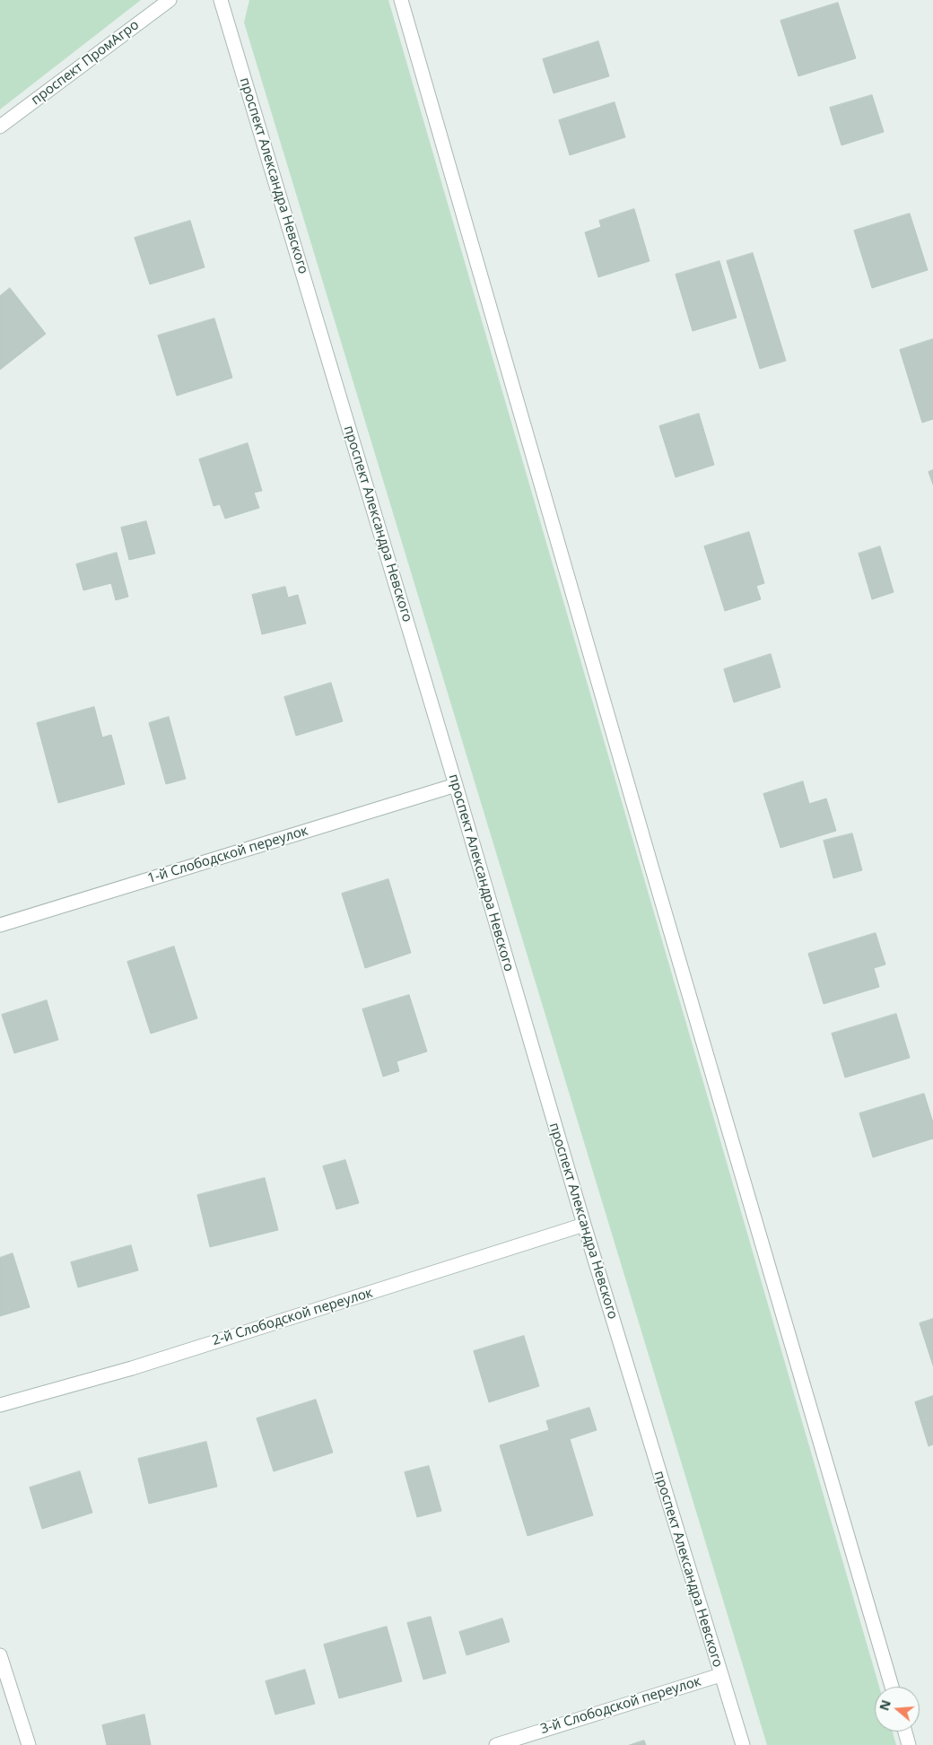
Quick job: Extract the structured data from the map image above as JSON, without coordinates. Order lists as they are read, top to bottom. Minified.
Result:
{"streets":{"street":["проспект ПромАгро","проспект Александра Невского","1-й Слободской переулок","2-й Слободской переулок","3-й Слободской переулок"]},"crossings":[["проспект Александра Невского","1-й Слободской переулок"],["проспект Александра Невского","2-й Слободской переулок"],["проспект Александра Невского","3-й Слободской переулок"]],"north":"left"}
